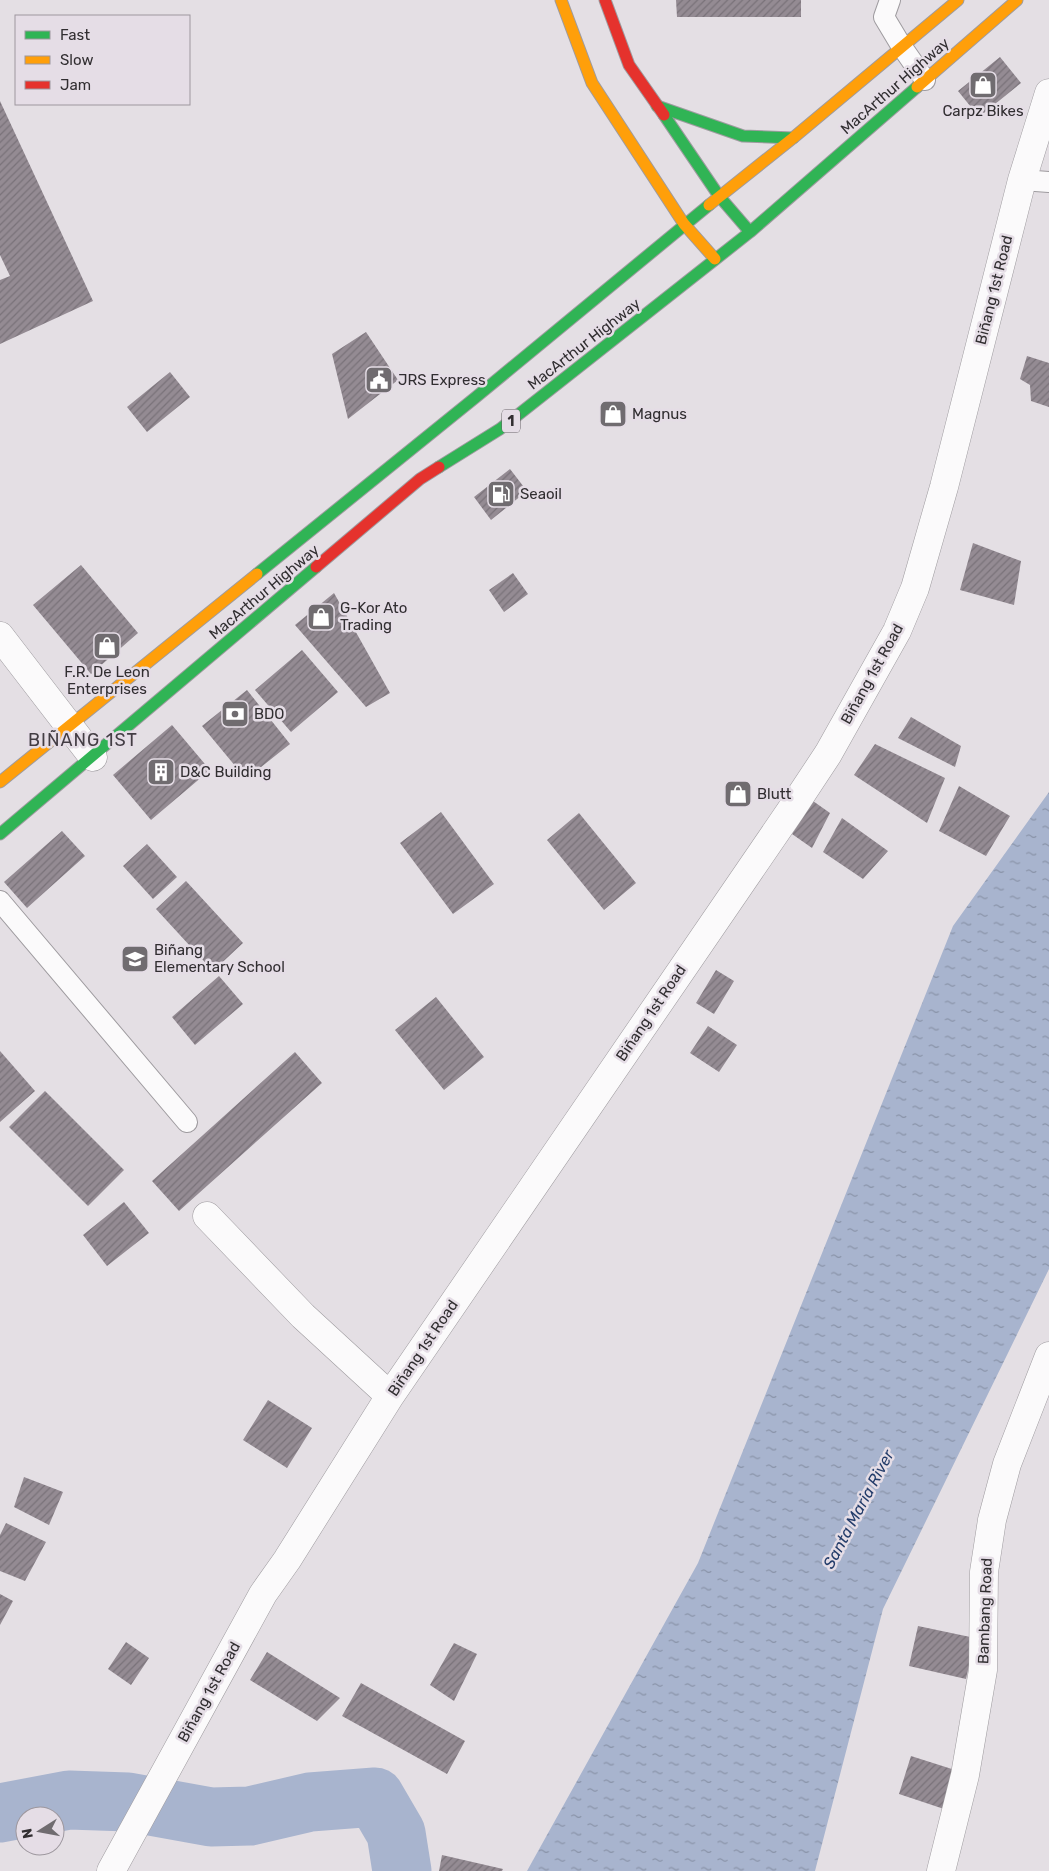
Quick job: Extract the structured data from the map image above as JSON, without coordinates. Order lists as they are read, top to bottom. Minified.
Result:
{"streets":{"main road":["MacArthur Highway","1"],"street":["Biñang 1st Road","Bambang Road"]},"districts":["BIÑANG 1ST"],"water":["Santa Maria River"],"places":{"shop":["Carpz Bikes","Magnus","G-Kor Ato Trading","F.R. De Leon Enterprises","Blutt"],"public building":["JRS Express"],"fuel station":["Seaoil"],"bank":["BDO"],"building":["D&C Building"],"school or university":["Biñang Elementary School"]},"legend":["Fast","Slow","Jam"],"north":"left"}
